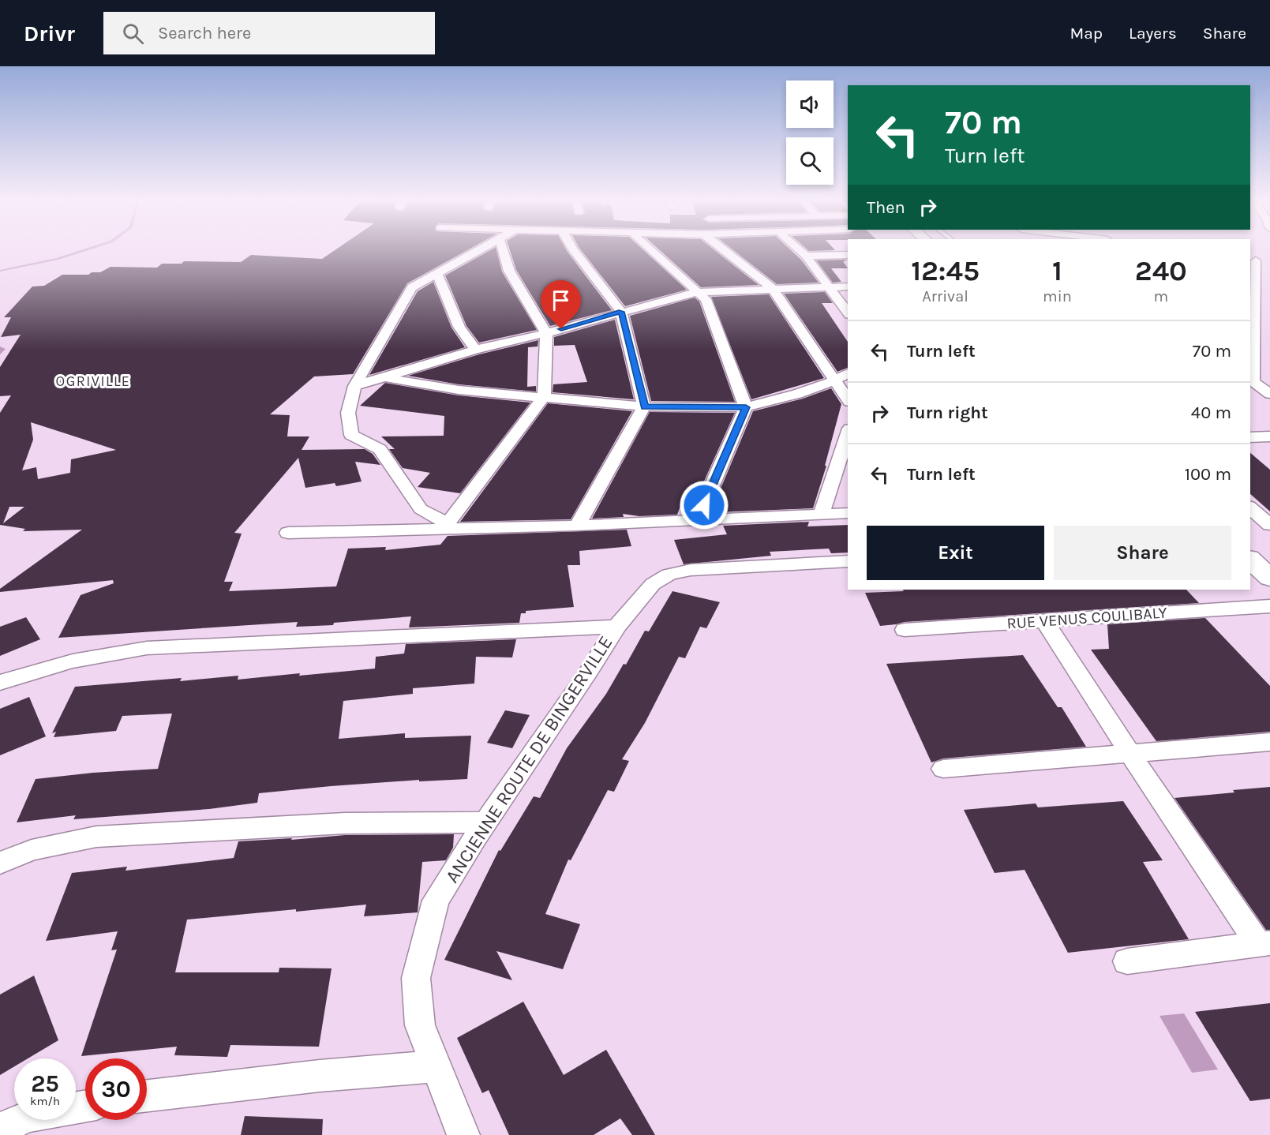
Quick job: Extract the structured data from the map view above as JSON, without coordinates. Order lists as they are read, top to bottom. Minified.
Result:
{"streets":{"street":["RUE VENUS COULIBALY","ANCIENNE ROUTE DE BINGERVILLE"]},"districts":["OGRIVILLE"],"page":{"header":"Drivr","search":"Search here","nav":["Map","Layers","Share"],"turn":["70 m","Turn left"],"then":"Then","eta":["12:45","Arrival","1","min","240","m"],"list":[{"name":"Turn left","value":"70 m"},{"name":"Turn right","value":"40 m"},{"name":"Turn left","value":"100 m"}],"buttons":["Exit","Share"],"speed":"25 km/h","limit":"30"}}
